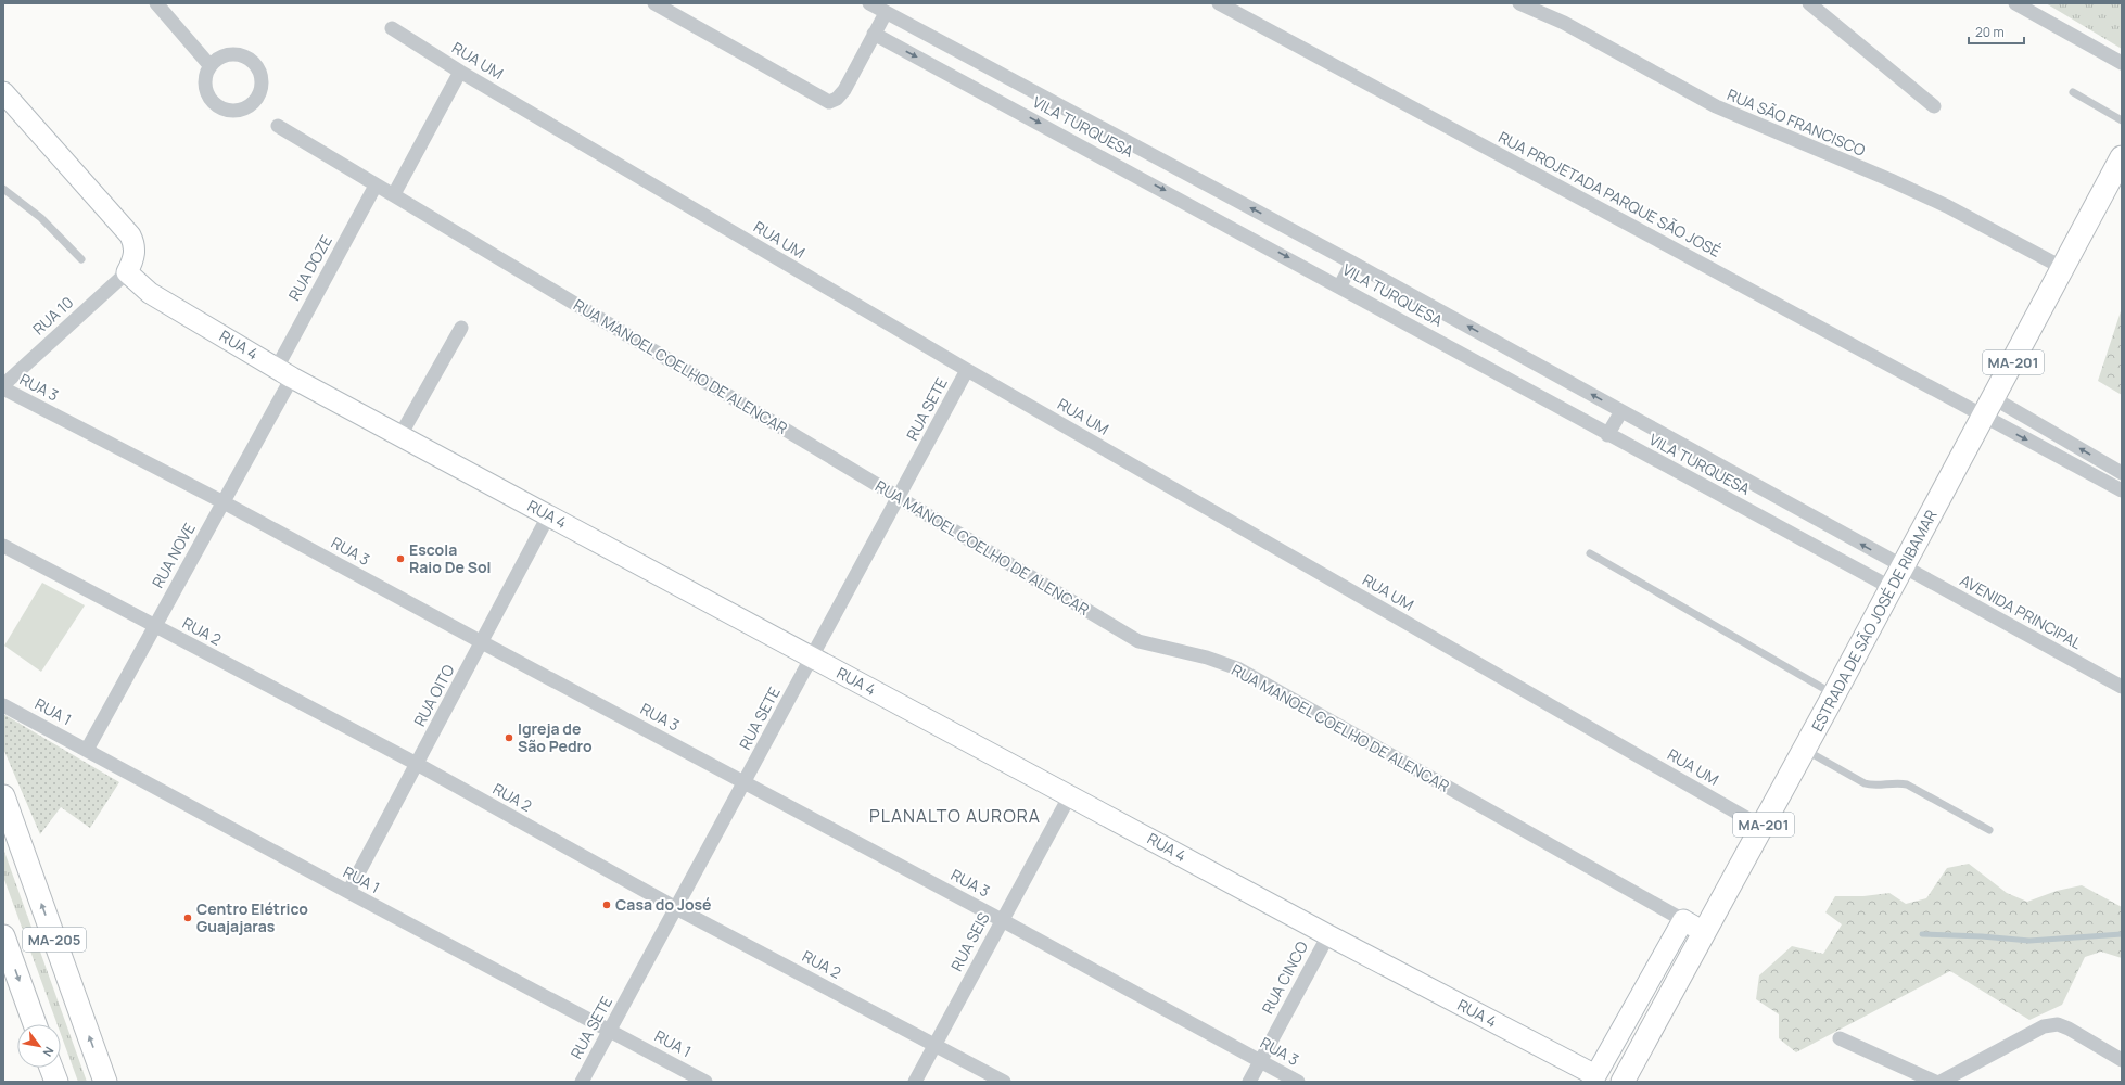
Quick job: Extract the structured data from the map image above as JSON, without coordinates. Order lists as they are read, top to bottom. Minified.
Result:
{"streets":{"main road":["MA-201","ESTRADA DE SÃO JOSÉ DE RIBAMAR","MA-205"],"street":["RUA UM","RUA SÃO FRANCISCO","VILA TURQUESA","RUA PROJETADA PARQUE SÃO JOSÉ","RUA DOZE","RUA 10","RUA 4","RUA MANOEL COELHO DE ALENCAR","RUA 3","RUA SETE","RUA NOVE","AVENIDA PRINCIPAL","RUA 2","RUA OITO","RUA 1","RUA SEIS","RUA CINCO"]},"crossings":[["RUA UM","RUA SETE"],["RUA UM","ESTRADA DE SÃO JOSÉ DE RIBAMAR"],["RUA SÃO FRANCISCO","ESTRADA DE SÃO JOSÉ DE RIBAMAR"],["VILA TURQUESA","AVENIDA PRINCIPAL"],["VILA TURQUESA","ESTRADA DE SÃO JOSÉ DE RIBAMAR"],["RUA PROJETADA PARQUE SÃO JOSÉ","ESTRADA DE SÃO JOSÉ DE RIBAMAR"],["RUA DOZE","RUA 4"],["RUA DOZE","RUA MANOEL COELHO DE ALENCAR"],["RUA DOZE","RUA NOVE"],["RUA 10","RUA 4"],["RUA 10","RUA 3"],["RUA 4","RUA SETE"],["RUA 4","RUA NOVE"],["RUA 4","RUA OITO"],["RUA 4","RUA SEIS"],["RUA 4","RUA CINCO"],["RUA MANOEL COELHO DE ALENCAR","RUA SETE"],["RUA MANOEL COELHO DE ALENCAR","ESTRADA DE SÃO JOSÉ DE RIBAMAR"],["RUA 3","RUA SETE"],["RUA 3","RUA NOVE"],["RUA 3","RUA OITO"],["RUA 3","RUA SEIS"],["RUA 3","RUA CINCO"],["RUA SETE","RUA 2"],["RUA SETE","RUA 1"],["RUA NOVE","RUA 2"],["RUA NOVE","RUA 1"],["AVENIDA PRINCIPAL","ESTRADA DE SÃO JOSÉ DE RIBAMAR"],["RUA 2","RUA OITO"],["RUA 2","RUA SEIS"],["RUA OITO","RUA 1"]],"districts":["PLANALTO AURORA"],"places":["Escola Raio De Sol","Igreja de São Pedro","Casa do José","Centro Elétrico Guajajaras"],"scale_bar":"20 m","north":"bottom right"}
